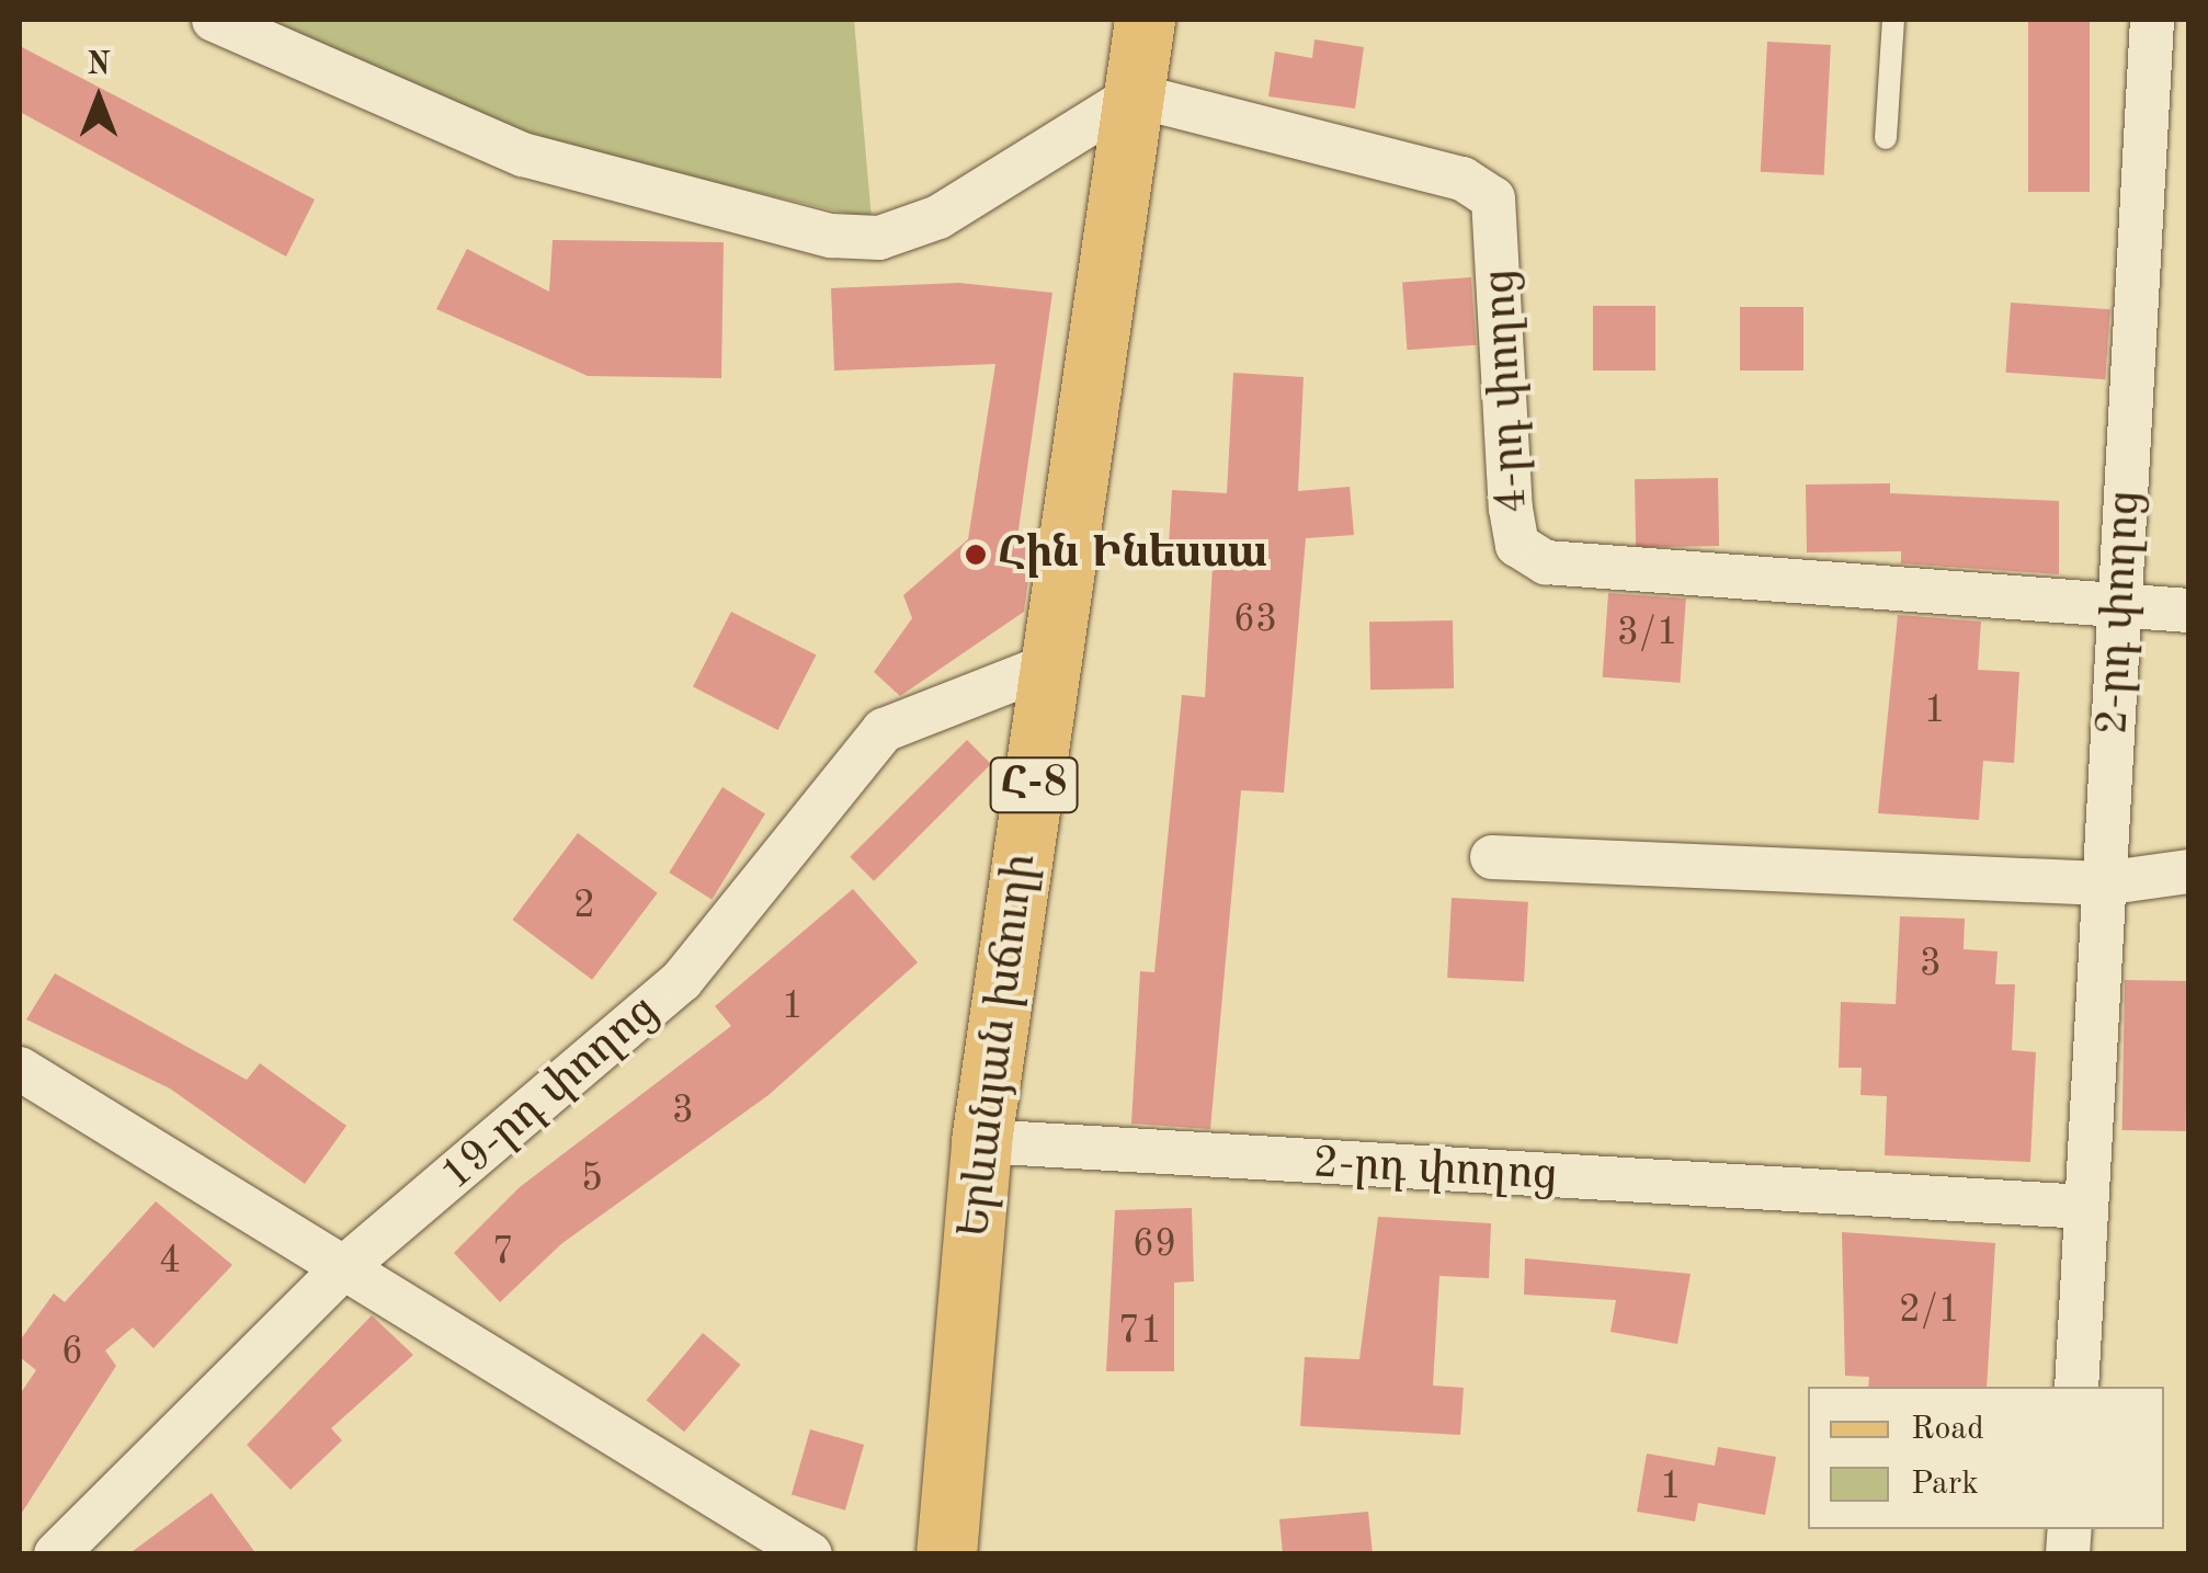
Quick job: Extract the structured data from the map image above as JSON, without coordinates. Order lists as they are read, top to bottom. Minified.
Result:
{"streets":{"main road":["Հ-8","Երևանյան խճուղի"],"street":["4-րդ փողոց","2-րդ փողոց","19-րդ փողոց"]},"crossings":[["4-րդ փողոց","2-րդ փողոց"],["4-րդ փողոց","Երևանյան խճուղի"],["2-րդ փողոց","Երևանյան խճուղի"],["Երևանյան խճուղի","19-րդ փողոց"]],"places":["Հին Ինեսսա"],"house_numbers":["63","3/1","1","2","3","1","3","5","69","7","4","2/1","71","6","1"],"legend":["Road","Park"],"north":"top"}
